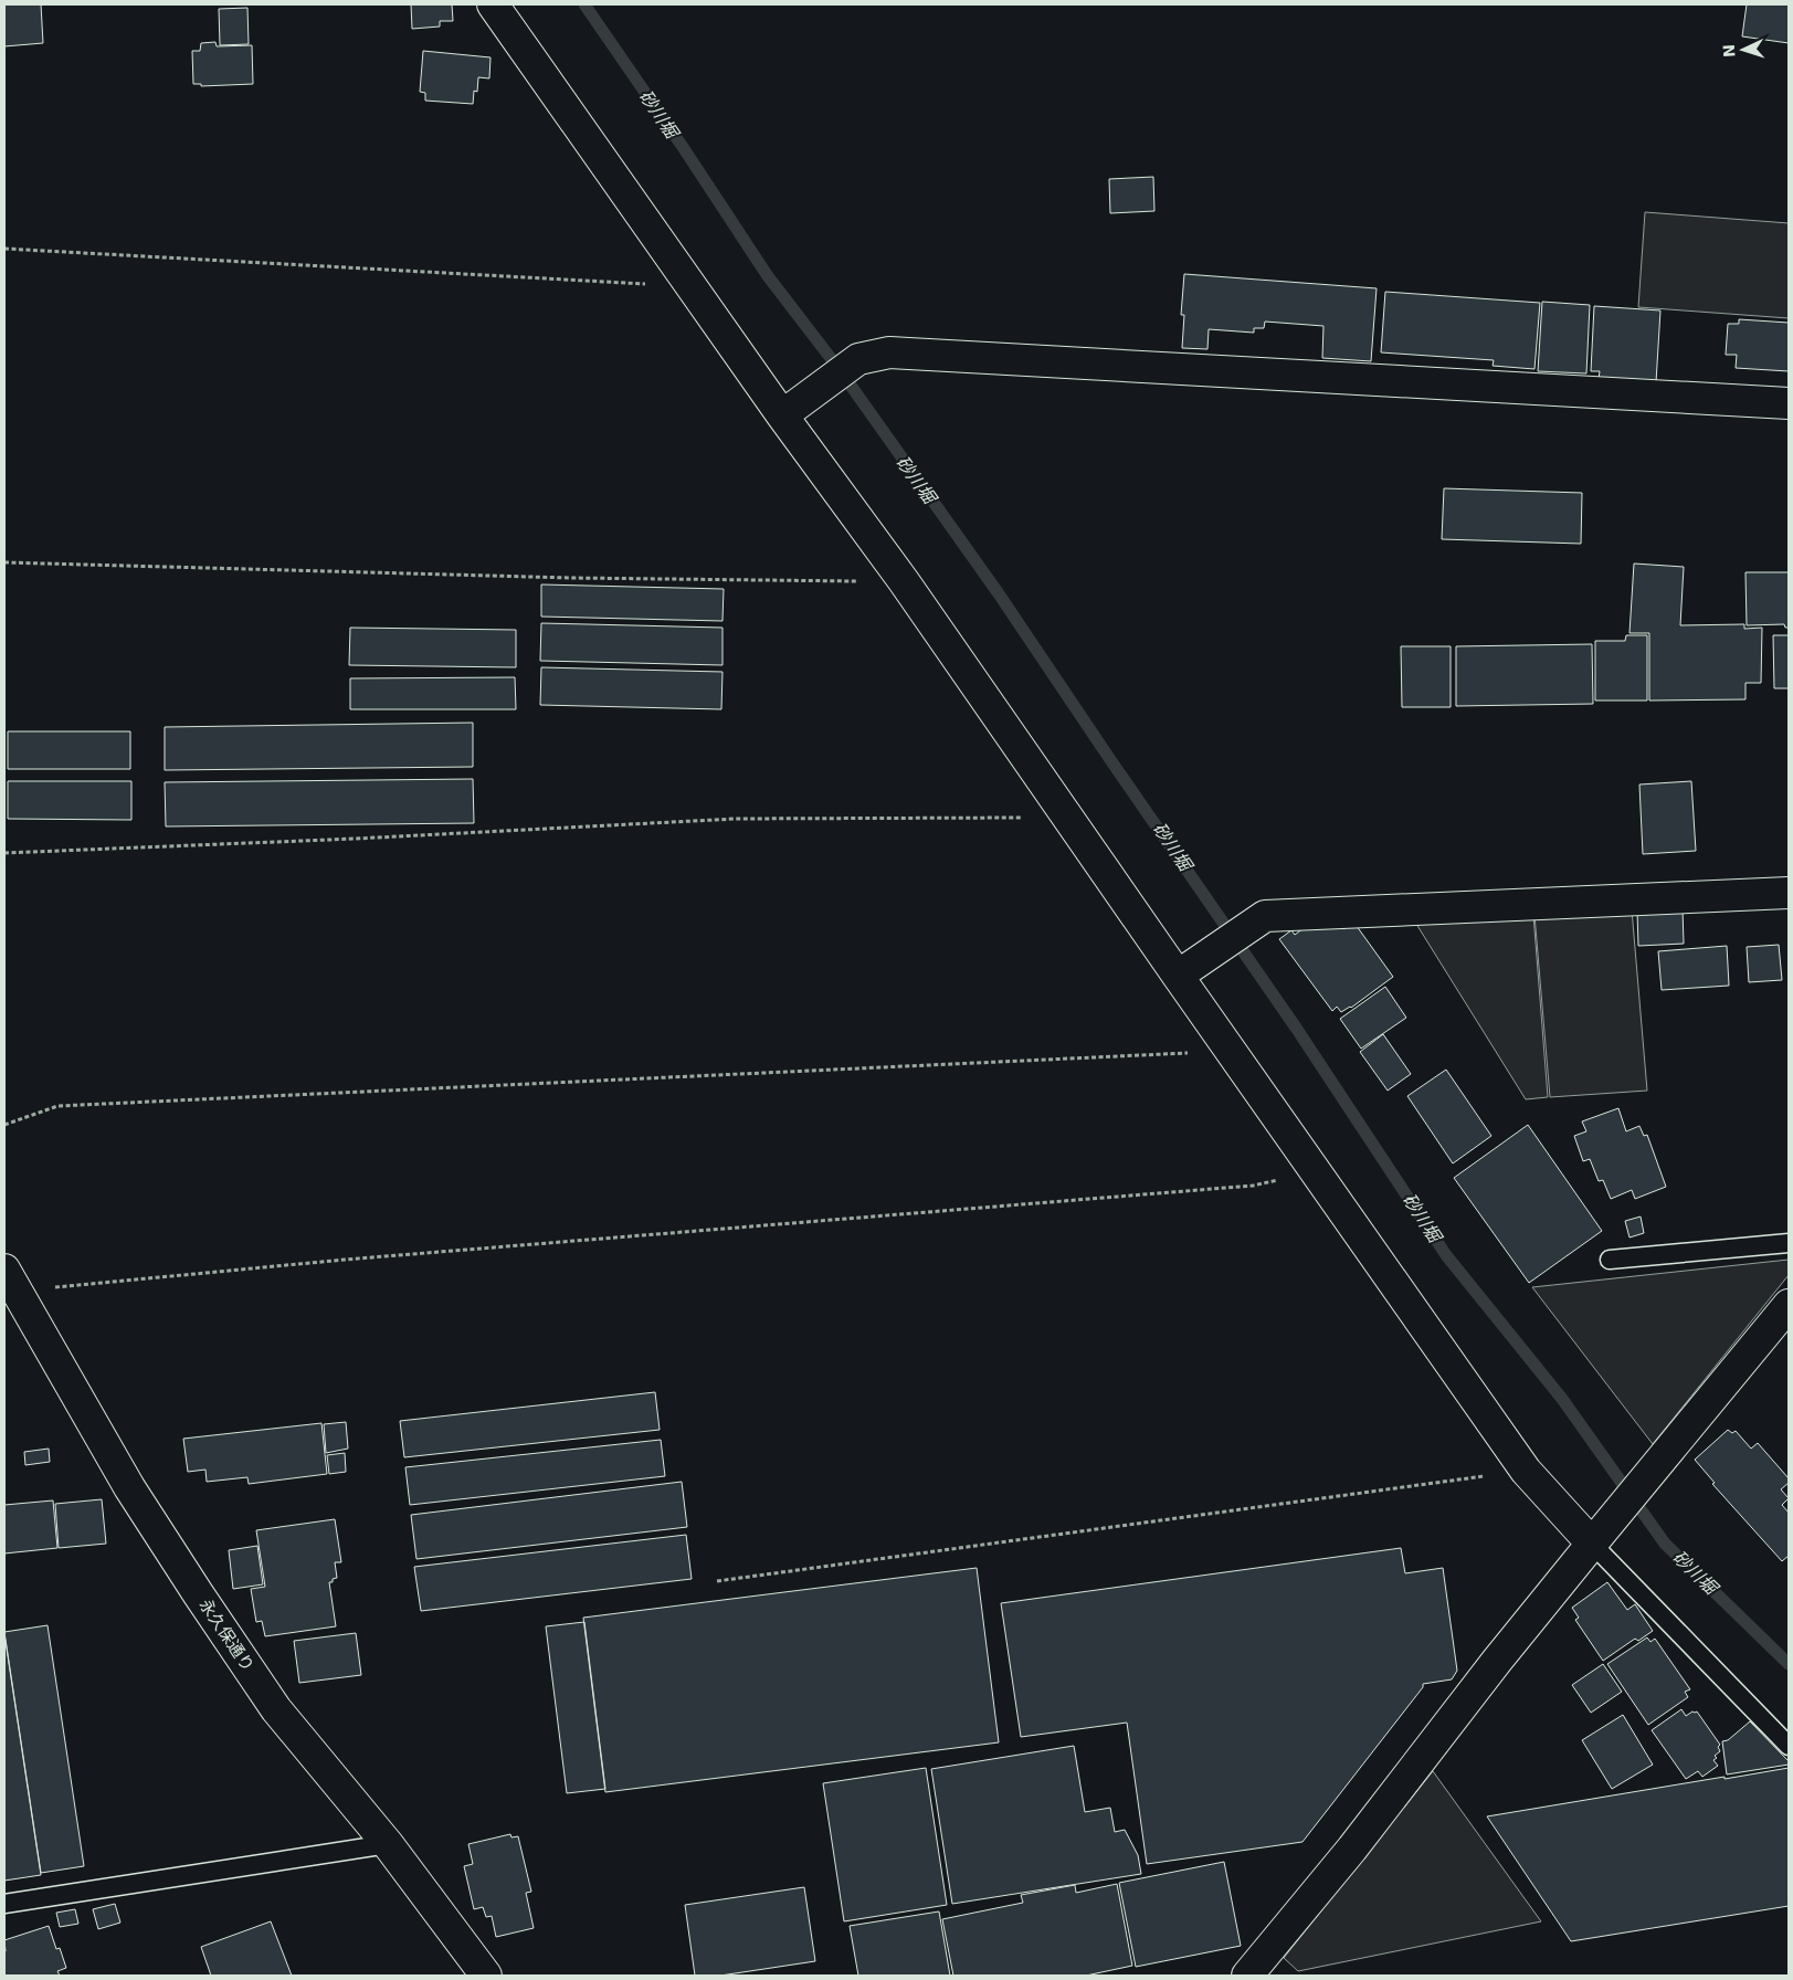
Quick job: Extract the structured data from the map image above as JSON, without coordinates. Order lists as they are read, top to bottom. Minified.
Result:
{"streets":{"street":["永久保通り"]},"water":["砂川堀"],"north":"left"}
